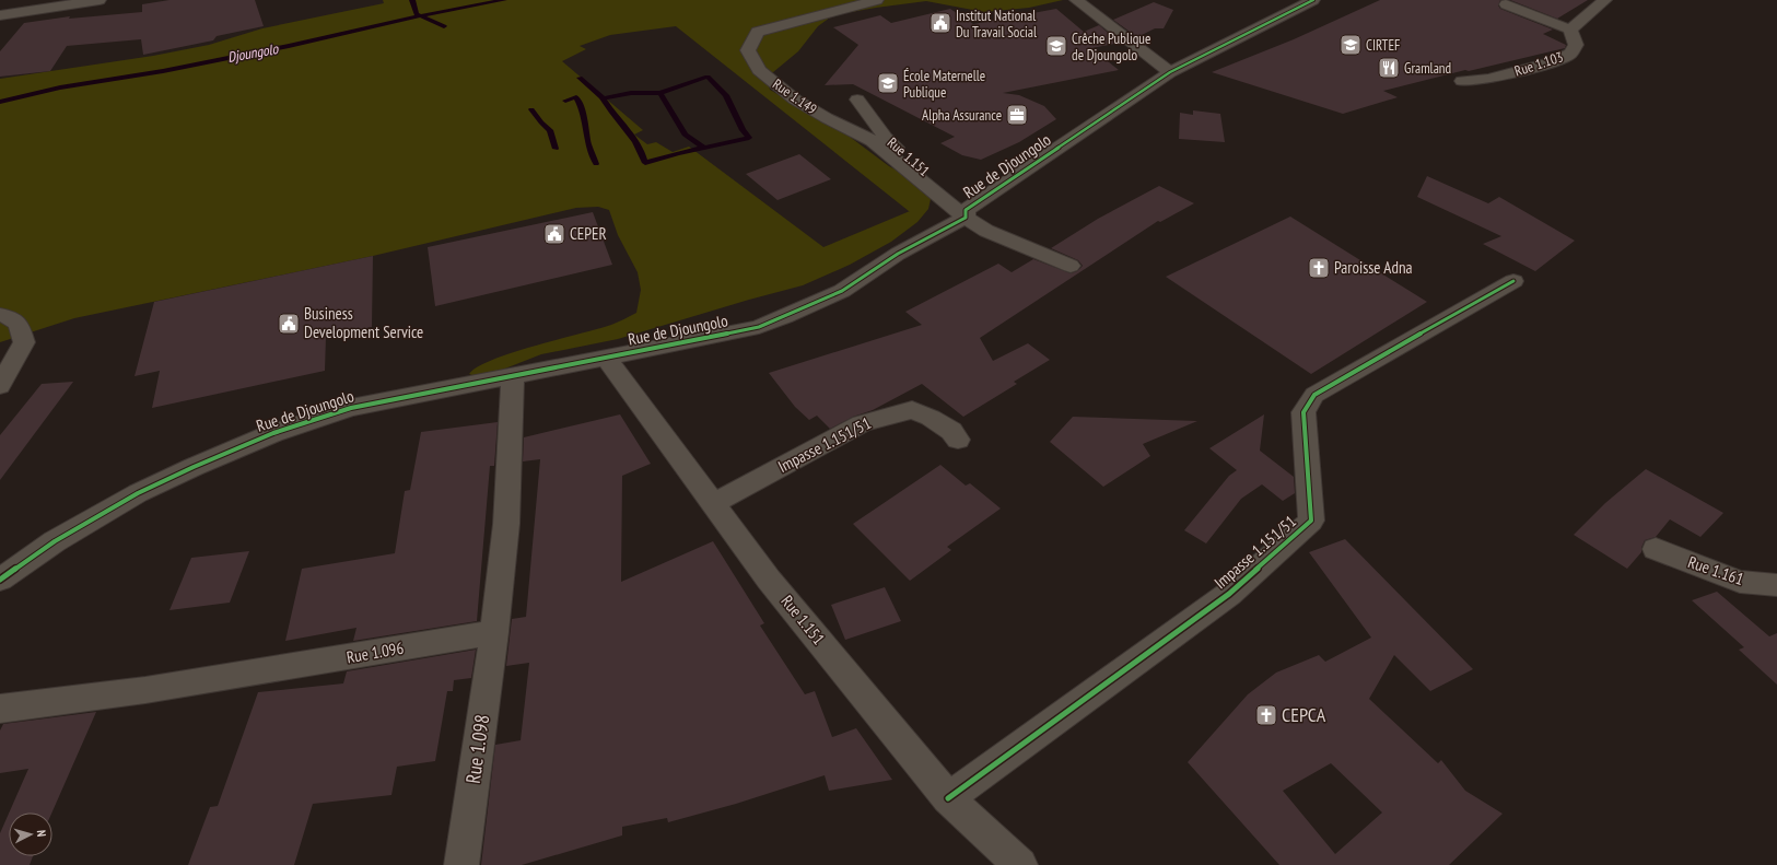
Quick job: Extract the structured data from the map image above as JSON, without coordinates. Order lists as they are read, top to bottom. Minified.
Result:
{"streets":{"street":["Rue 1.103","Rue 1.149","Rue 1.151","Rue de Djoungolo","Impasse 1.151/51","Rue 1.161","Rue 1.096","Rue 1.098"]},"crossings":[["Rue 1.149","Rue 1.151"],["Rue 1.149","Rue de Djoungolo"],["Rue 1.151","Rue de Djoungolo"],["Rue 1.151","Impasse 1.151/51"],["Rue 1.096","Rue 1.098"]],"water":["Djoungolo"],"places":{"public building":["Institut National Du Travail Social","CEPER","Business Development Service"],"school or university":["CIRTEF","Crêche Publique de Djoungolo","École Maternelle Publique"],"restaurant":["Gramland"],"office":["Alpha Assurance"],"church":["Paroisse Adna","CEPCA"]},"north":"right"}
